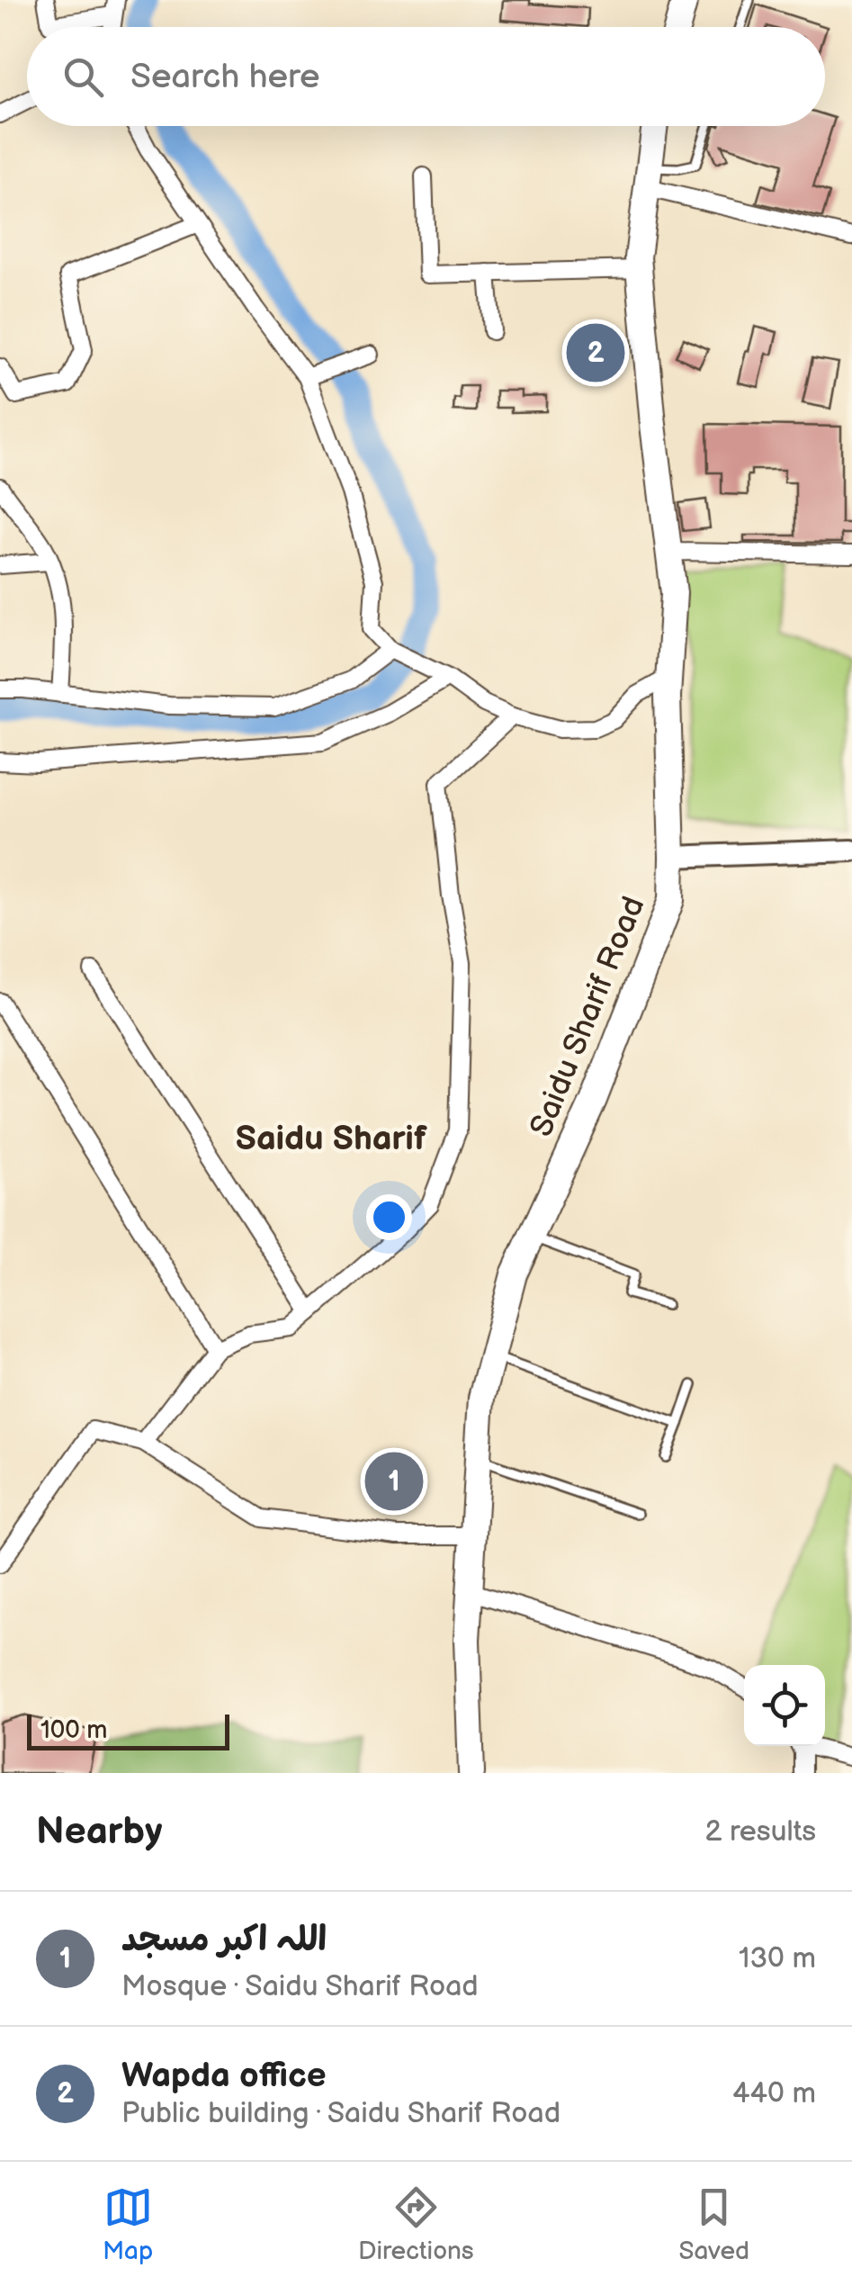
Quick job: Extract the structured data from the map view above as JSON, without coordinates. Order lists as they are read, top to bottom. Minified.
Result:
{"streets":{"main road":["Saidu Sharif Road"]},"districts":["Saidu Sharif"],"scale_bar":"100 m","page":{"search":"Search here","pins":["2","1"],"scale":"100 m","heading":["Nearby","2 results"],"list":[{"mark":"1","name":"اللہ اکبر مسجد","note":"Mosque · Saidu Sharif Road","value":"130 m"},{"mark":"2","name":"Wapda office","note":"Public building · Saidu Sharif Road","value":"440 m"}],"nav":["Map","Directions","Saved"]}}
